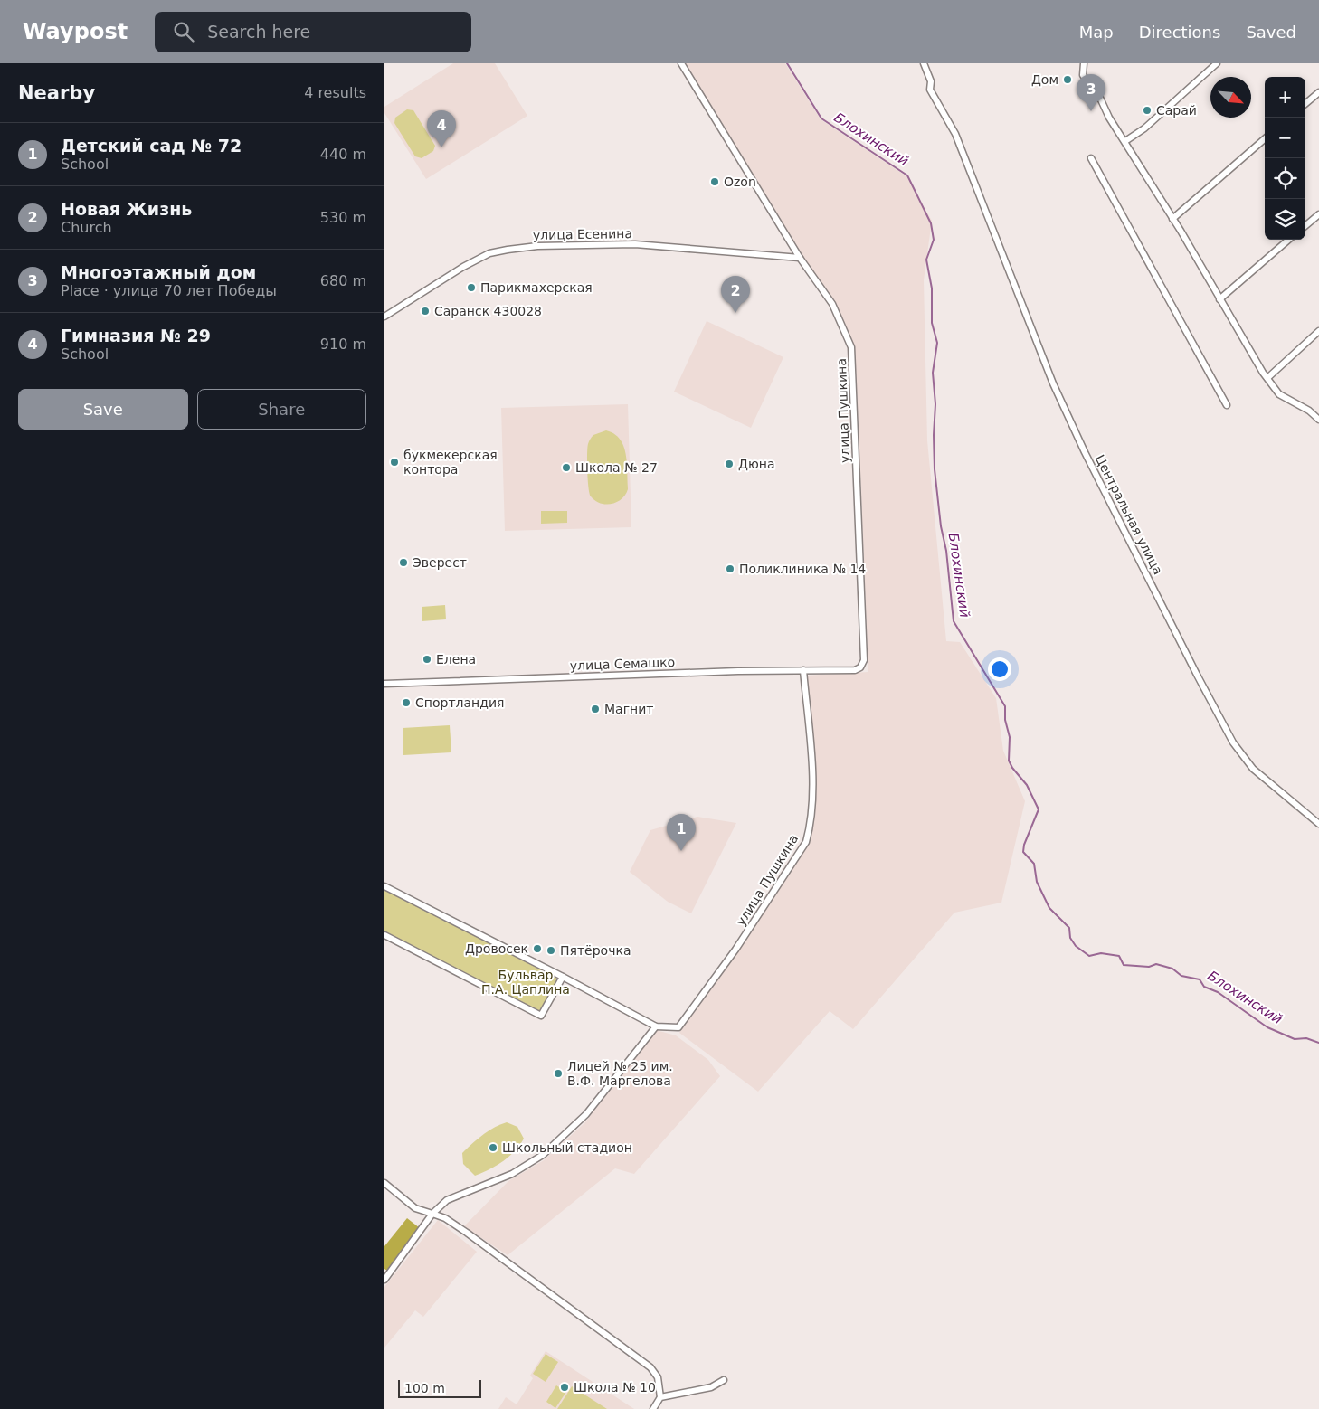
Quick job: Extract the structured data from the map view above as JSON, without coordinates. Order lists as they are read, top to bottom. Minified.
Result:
{"streets":{"street":["улица Есенина","улица Пушкина","Центральная улица","улица Семашко"]},"crossings":[["улица Есенина","улица Пушкина"],["улица Пушкина","улица Семашко"]],"water":["Блохинский"],"parks":["Бульвар П.А. Цаплина"],"places":["Дом","Сарай","Ozon","Парикмахерская","Саранск 430028","букмекерская контора","Дюна","Школа № 27","Эверест","Поликлиника № 14","Елена","Спортландия","Магнит","Дровосек","Пятёрочка","Лицей № 25 им. В.Ф. Маргелова","Школьный стадион","Школа № 10"],"scale_bar":"100 m","north":"bottom right","page":{"header":"Waypost","search":"Search here","nav":["Map","Directions","Saved"],"heading":["Nearby","4 results"],"pins":["3","4","2","1"],"map_buttons":["+","−"],"list":[{"mark":"1","name":"Детский сад № 72","note":"School","value":"440 m"},{"mark":"2","name":"Новая Жизнь","note":"Church","value":"530 m"},{"mark":"3","name":"Многоэтажный дом","note":"Place · улица 70 лет Победы","value":"680 m"},{"mark":"4","name":"Гимназия № 29","note":"School","value":"910 m"}],"buttons":["Save","Share"],"scale":"100 m"}}
